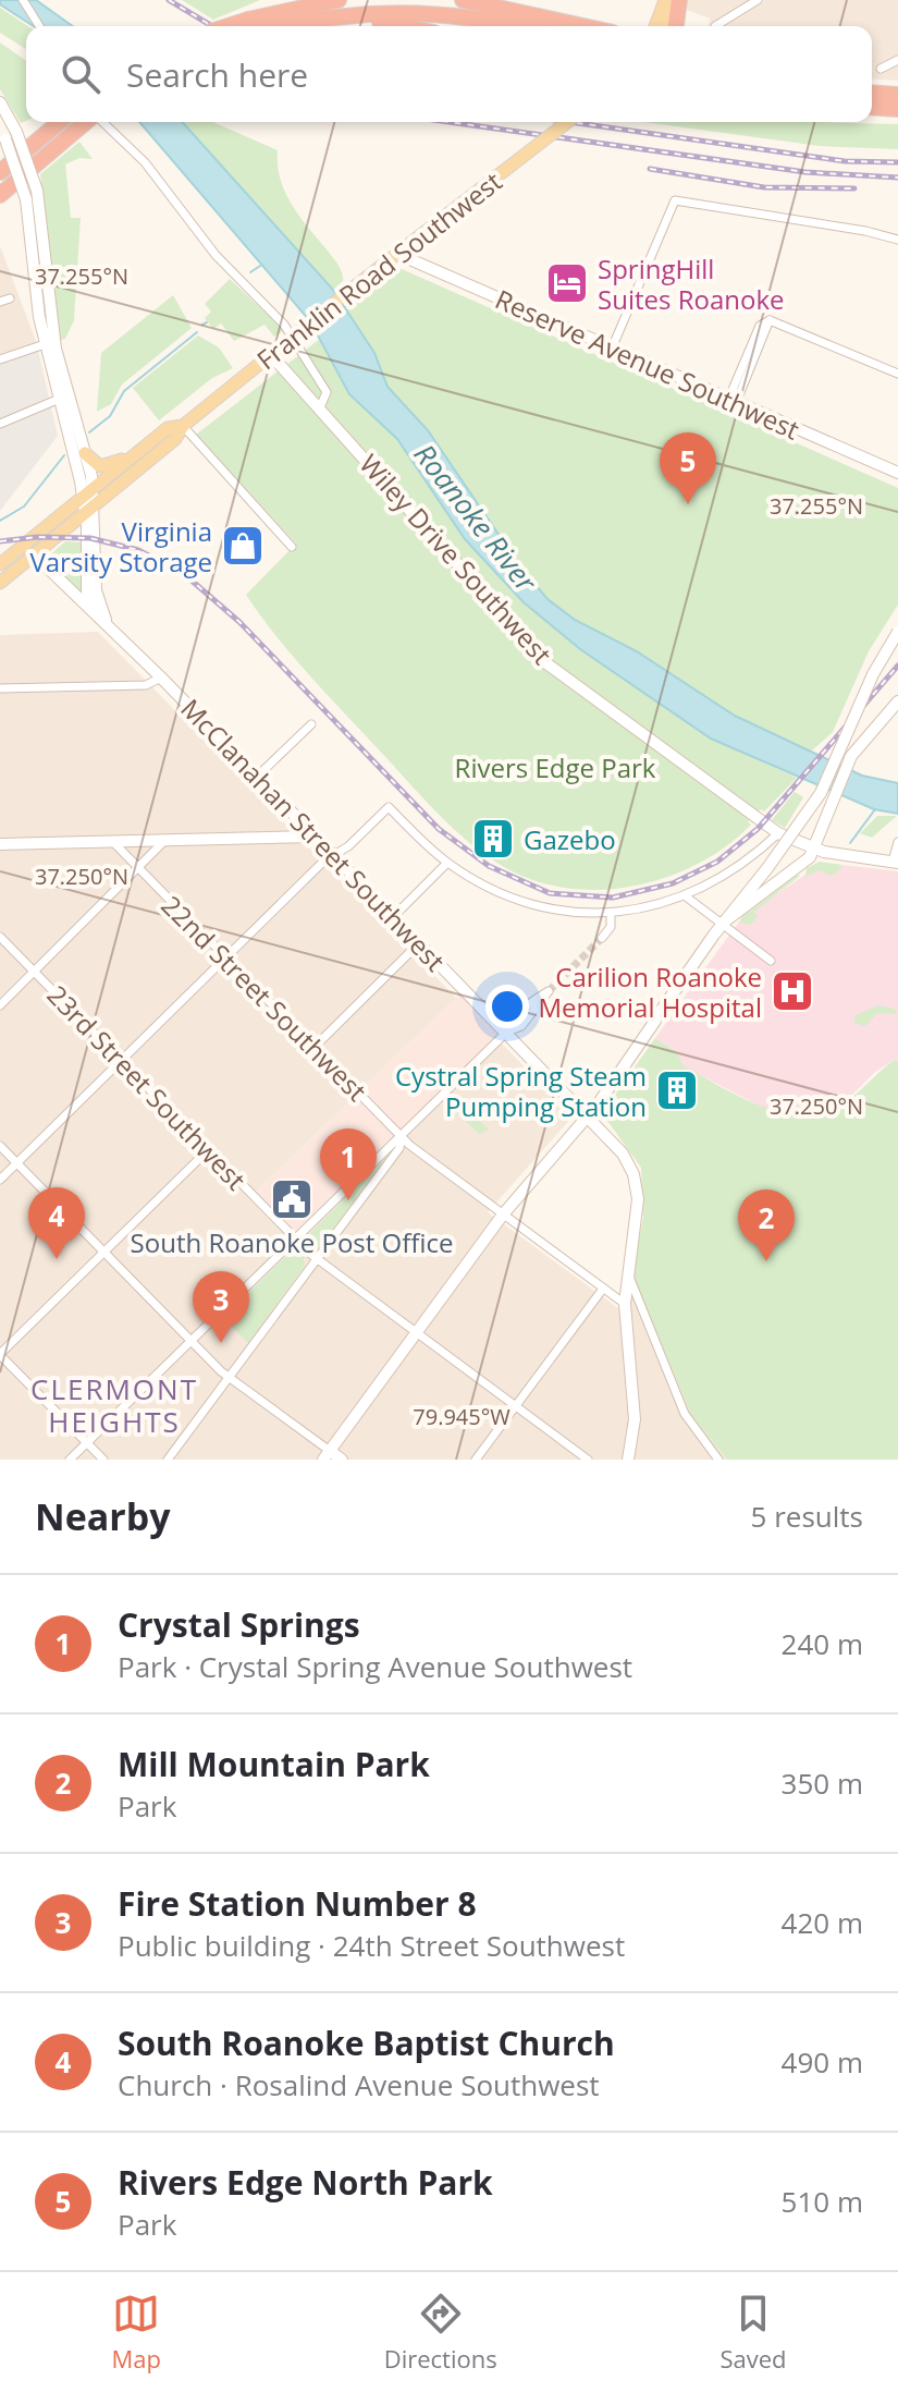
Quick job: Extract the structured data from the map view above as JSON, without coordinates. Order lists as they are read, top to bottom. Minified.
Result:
{"streets":{"main road":["Franklin Road Southwest","Reserve Avenue Southwest","Wiley Drive Southwest","McClanahan Street Southwest"],"street":["22nd Street Southwest","23rd Street Southwest"]},"crossings":[["Franklin Road Southwest","Reserve Avenue Southwest"],["Franklin Road Southwest","Wiley Drive Southwest"],["Franklin Road Southwest","McClanahan Street Southwest"],["McClanahan Street Southwest","22nd Street Southwest"]],"districts":["CLERMONT HEIGHTS"],"water":["Roanoke River"],"parks":["Rivers Edge Park"],"places":{"hotel":["SpringHill Suites Roanoke"],"shop":["Virginia Varsity Storage"],"building":["Gazebo","Cystral Spring Steam Pumping Station"],"hospital":["Carilion Roanoke Memorial Hospital"],"public building":["South Roanoke Post Office"]},"page":{"search":"Search here","pins":["5","1","4","2","3"],"heading":["Nearby","5 results"],"list":[{"mark":"1","name":"Crystal Springs","note":"Park · Crystal Spring Avenue Southwest","value":"240 m"},{"mark":"2","name":"Mill Mountain Park","note":"Park","value":"350 m"},{"mark":"3","name":"Fire Station Number 8","note":"Public building · 24th Street Southwest","value":"420 m"},{"mark":"4","name":"South Roanoke Baptist Church","note":"Church · Rosalind Avenue Southwest","value":"490 m"},{"mark":"5","name":"Rivers Edge North Park","note":"Park","value":"510 m"}],"nav":["Map","Directions","Saved"]},"coordinates":["37.255°N","37.250°N","79.945°W"]}
